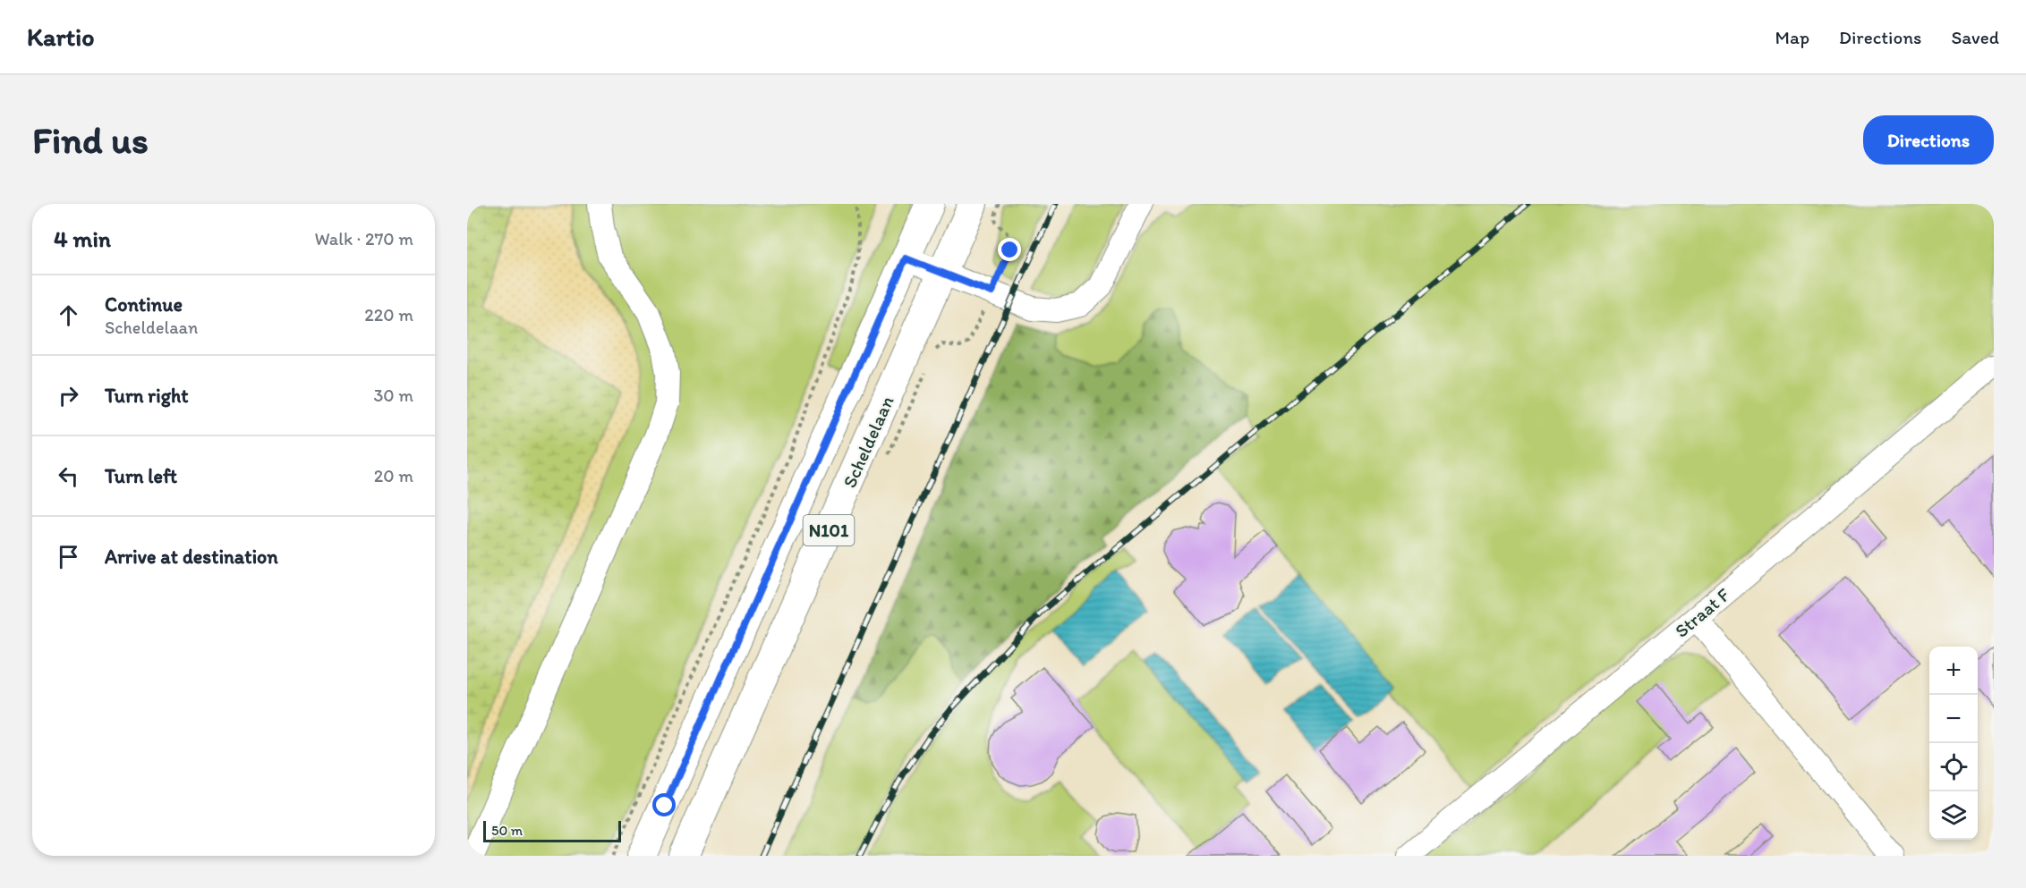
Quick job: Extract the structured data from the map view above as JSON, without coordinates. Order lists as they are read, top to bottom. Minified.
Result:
{"streets":{"main road":["Scheldelaan","N101"],"street":["Straat F"]},"scale_bar":"50 m","page":{"header":"Kartio","nav":["Map","Directions","Saved"],"buttons":"Directions","title":"Find us","heading":["4 min","Walk · 270 m"],"list":[["Continue","Scheldelaan","220 m"],["Turn right","30 m"],["Turn left","20 m"],"Arrive at destination"],"map_buttons":["+","−"],"scale":"50 m"}}
